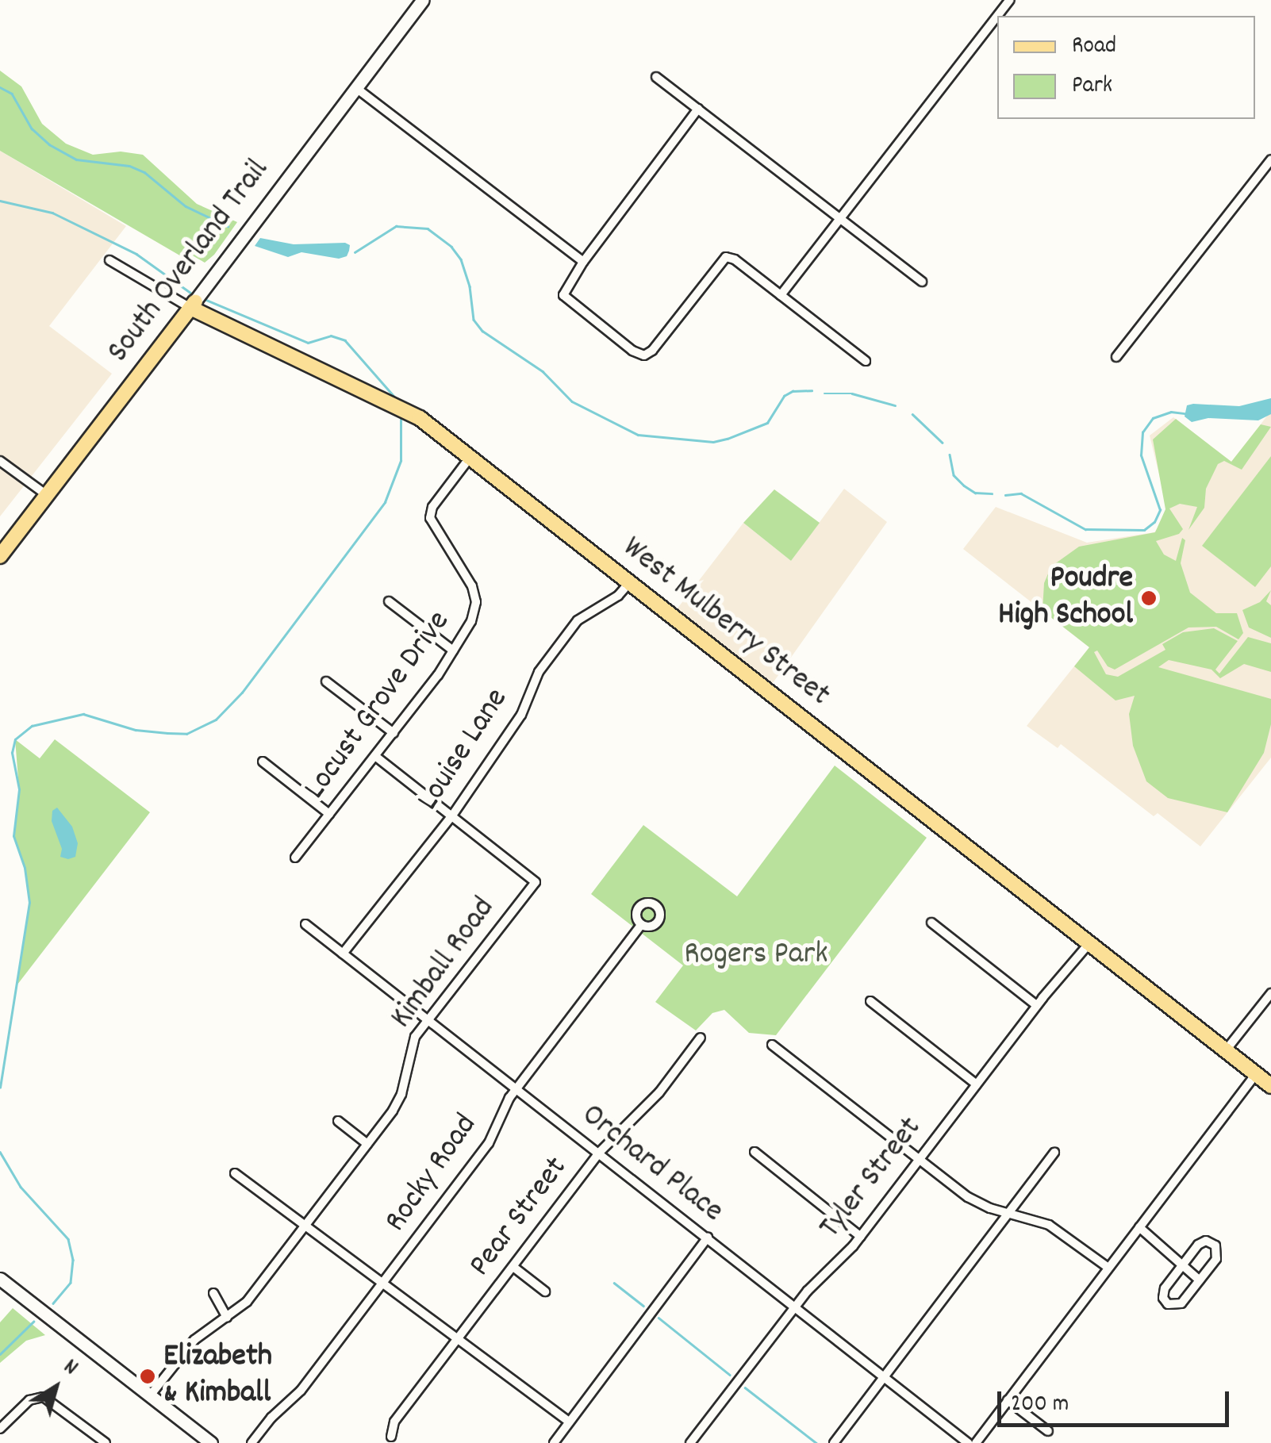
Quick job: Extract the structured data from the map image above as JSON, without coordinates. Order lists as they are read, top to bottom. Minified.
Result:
{"streets":{"main road":["South Overland Trail","West Mulberry Street"],"street":["Locust Grove Drive","Louise Lane","Kimball Road","Orchard Place","Rocky Road","Tyler Street","Pear Street"]},"crossings":[["South Overland Trail","West Mulberry Street"],["West Mulberry Street","Locust Grove Drive"],["West Mulberry Street","Louise Lane"],["West Mulberry Street","Tyler Street"],["Locust Grove Drive","Kimball Road"],["Louise Lane","Kimball Road"],["Louise Lane","Orchard Place"],["Kimball Road","Orchard Place"],["Orchard Place","Rocky Road"],["Orchard Place","Tyler Street"],["Orchard Place","Pear Street"]],"parks":["Rogers Park"],"places":["Poudre High School","Elizabeth & Kimball"],"legend":["Road","Park"],"scale_bar":"200 m","north":"top right"}
